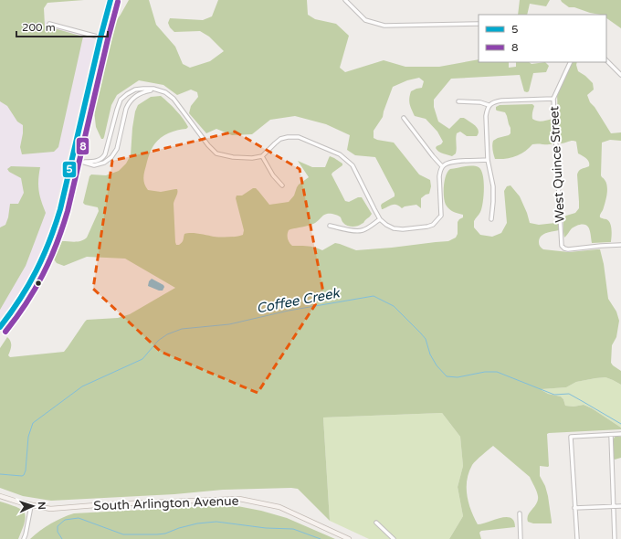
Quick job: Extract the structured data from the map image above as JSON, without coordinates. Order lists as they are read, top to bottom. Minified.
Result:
{"streets":{"main road":["South Arlington Avenue"],"street":["West Quince Street"]},"water":["Coffee Creek"],"lines":["transit line 5","transit line 8"],"legend":["5","8"],"scale_bar":"200 m","north":"right"}
